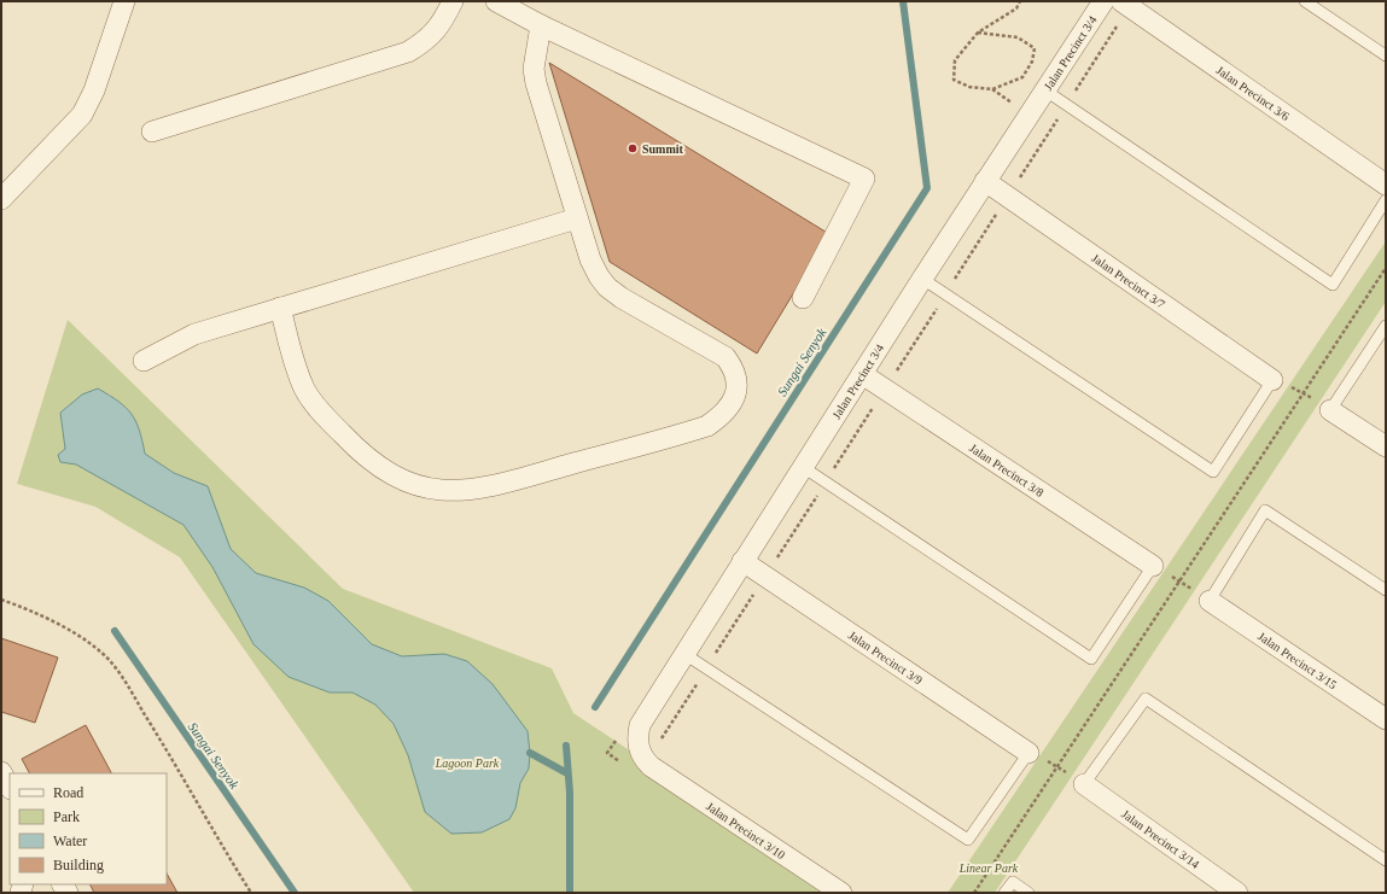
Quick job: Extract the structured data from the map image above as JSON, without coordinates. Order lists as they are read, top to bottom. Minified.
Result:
{"streets":{"street":["Jalan Precinct 3/4","Jalan Precinct 3/6","Jalan Precinct 3/7","Jalan Precinct 3/8","Jalan Precinct 3/9","Jalan Precinct 3/15","Jalan Precinct 3/10","Jalan Precinct 3/14"]},"crossings":[["Jalan Precinct 3/4","Jalan Precinct 3/7"],["Jalan Precinct 3/4","Jalan Precinct 3/8"],["Jalan Precinct 3/4","Jalan Precinct 3/9"],["Jalan Precinct 3/4","Jalan Precinct 3/10"]],"water":["Sungai Senyok"],"parks":["Lagoon Park","Linear Park"],"places":["Summit"],"legend":["Road","Park","Water","Building"]}
